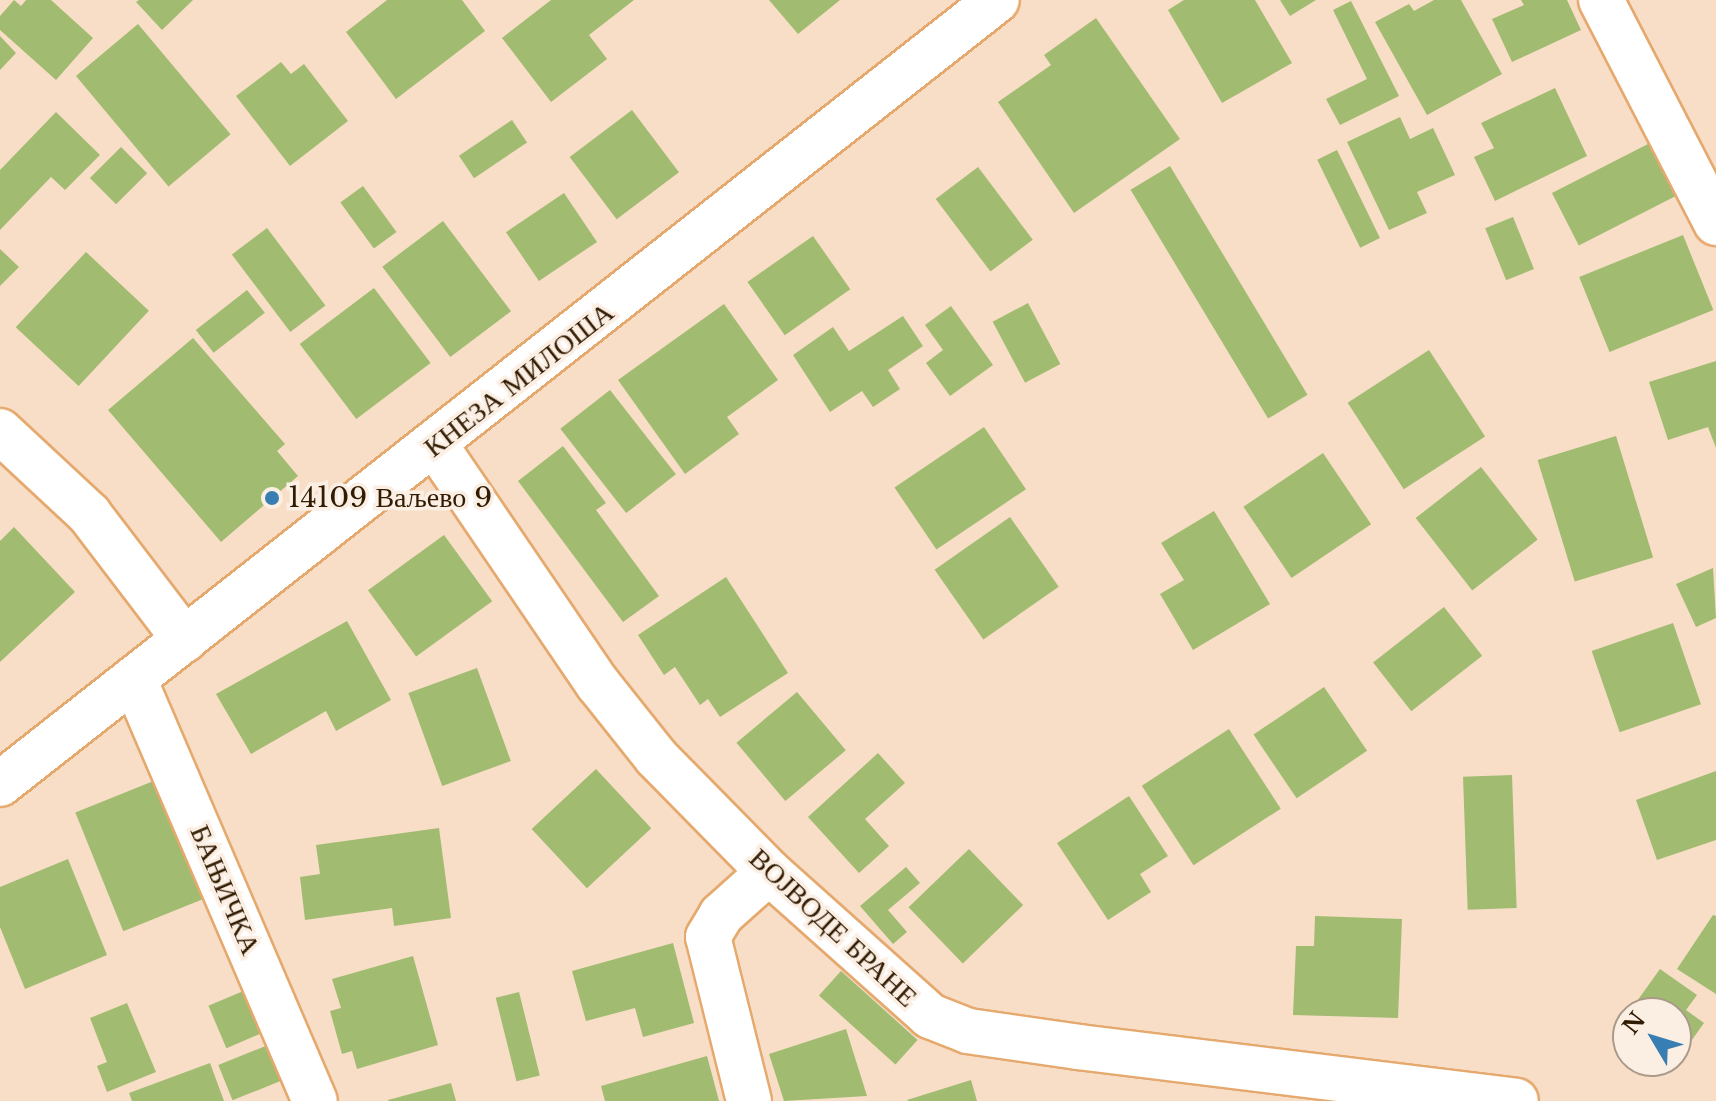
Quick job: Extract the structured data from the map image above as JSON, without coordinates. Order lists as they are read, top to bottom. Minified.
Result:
{"streets":{"street":["КНЕЗА МИЛОША","БАЊИЧКА","ВОЈВОДЕ БРАНЕ"]},"crossings":[["КНЕЗА МИЛОША","БАЊИЧКА"],["КНЕЗА МИЛОША","ВОЈВОДЕ БРАНЕ"]],"places":["14109 Ваљево 9"],"north":"top left"}
